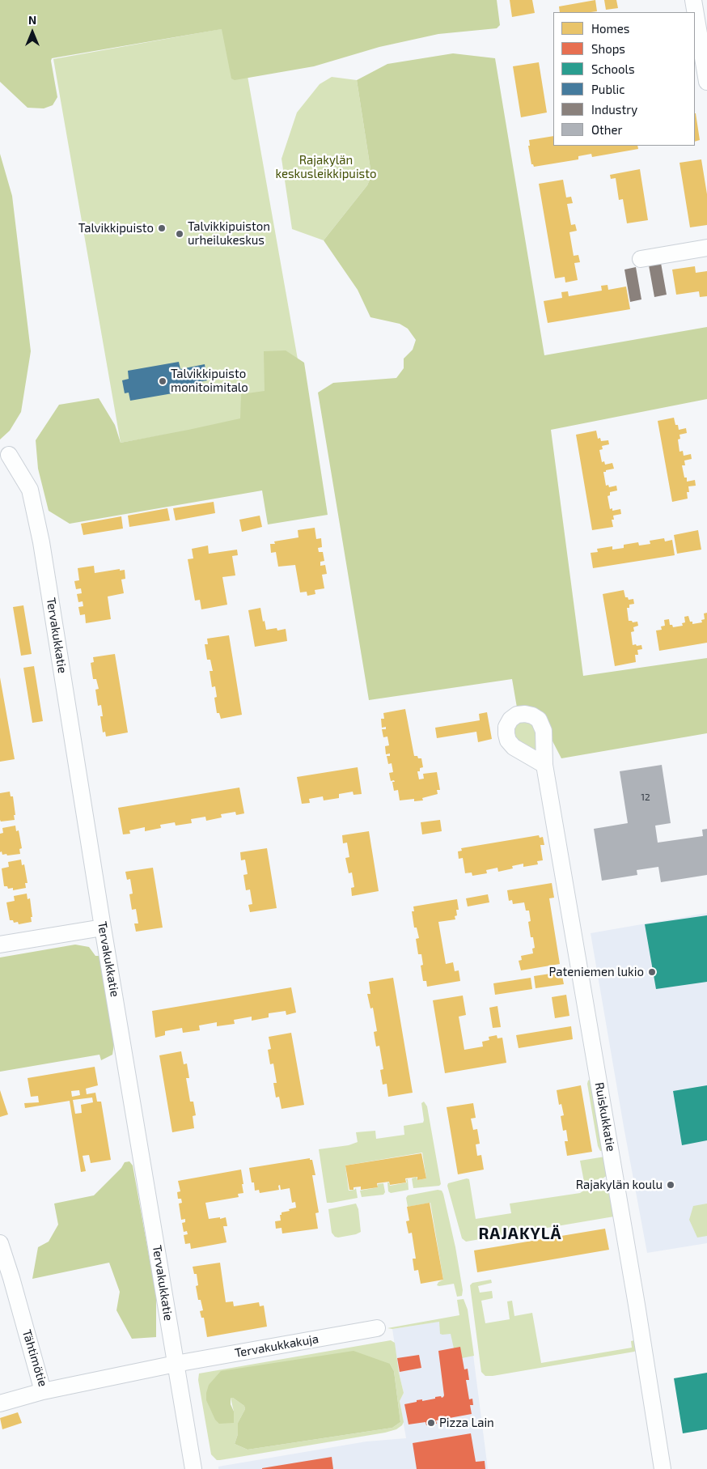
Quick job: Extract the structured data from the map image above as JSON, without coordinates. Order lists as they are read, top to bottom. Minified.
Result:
{"streets":{"street":["Tervakukkatie","Ruiskukkatie","Tervakukkakuja","Tähtimötie"]},"crossings":[["Tervakukkatie","Tervakukkakuja"],["Tervakukkatie","Tähtimötie"],["Tervakukkakuja","Tähtimötie"]],"districts":["RAJAKYLÄ"],"parks":["Rajakylän keskusleikkipuisto"],"places":["Talvikkipuisto","Talvikkipuiston urheilukeskus","Talvikkipuisto monitoimitalo","Pateniemen lukio","Rajakylän koulu","Pizza Lain"],"house_numbers":["12"],"legend":["Homes","Shops","Schools","Public","Industry","Other"],"north":"top"}
